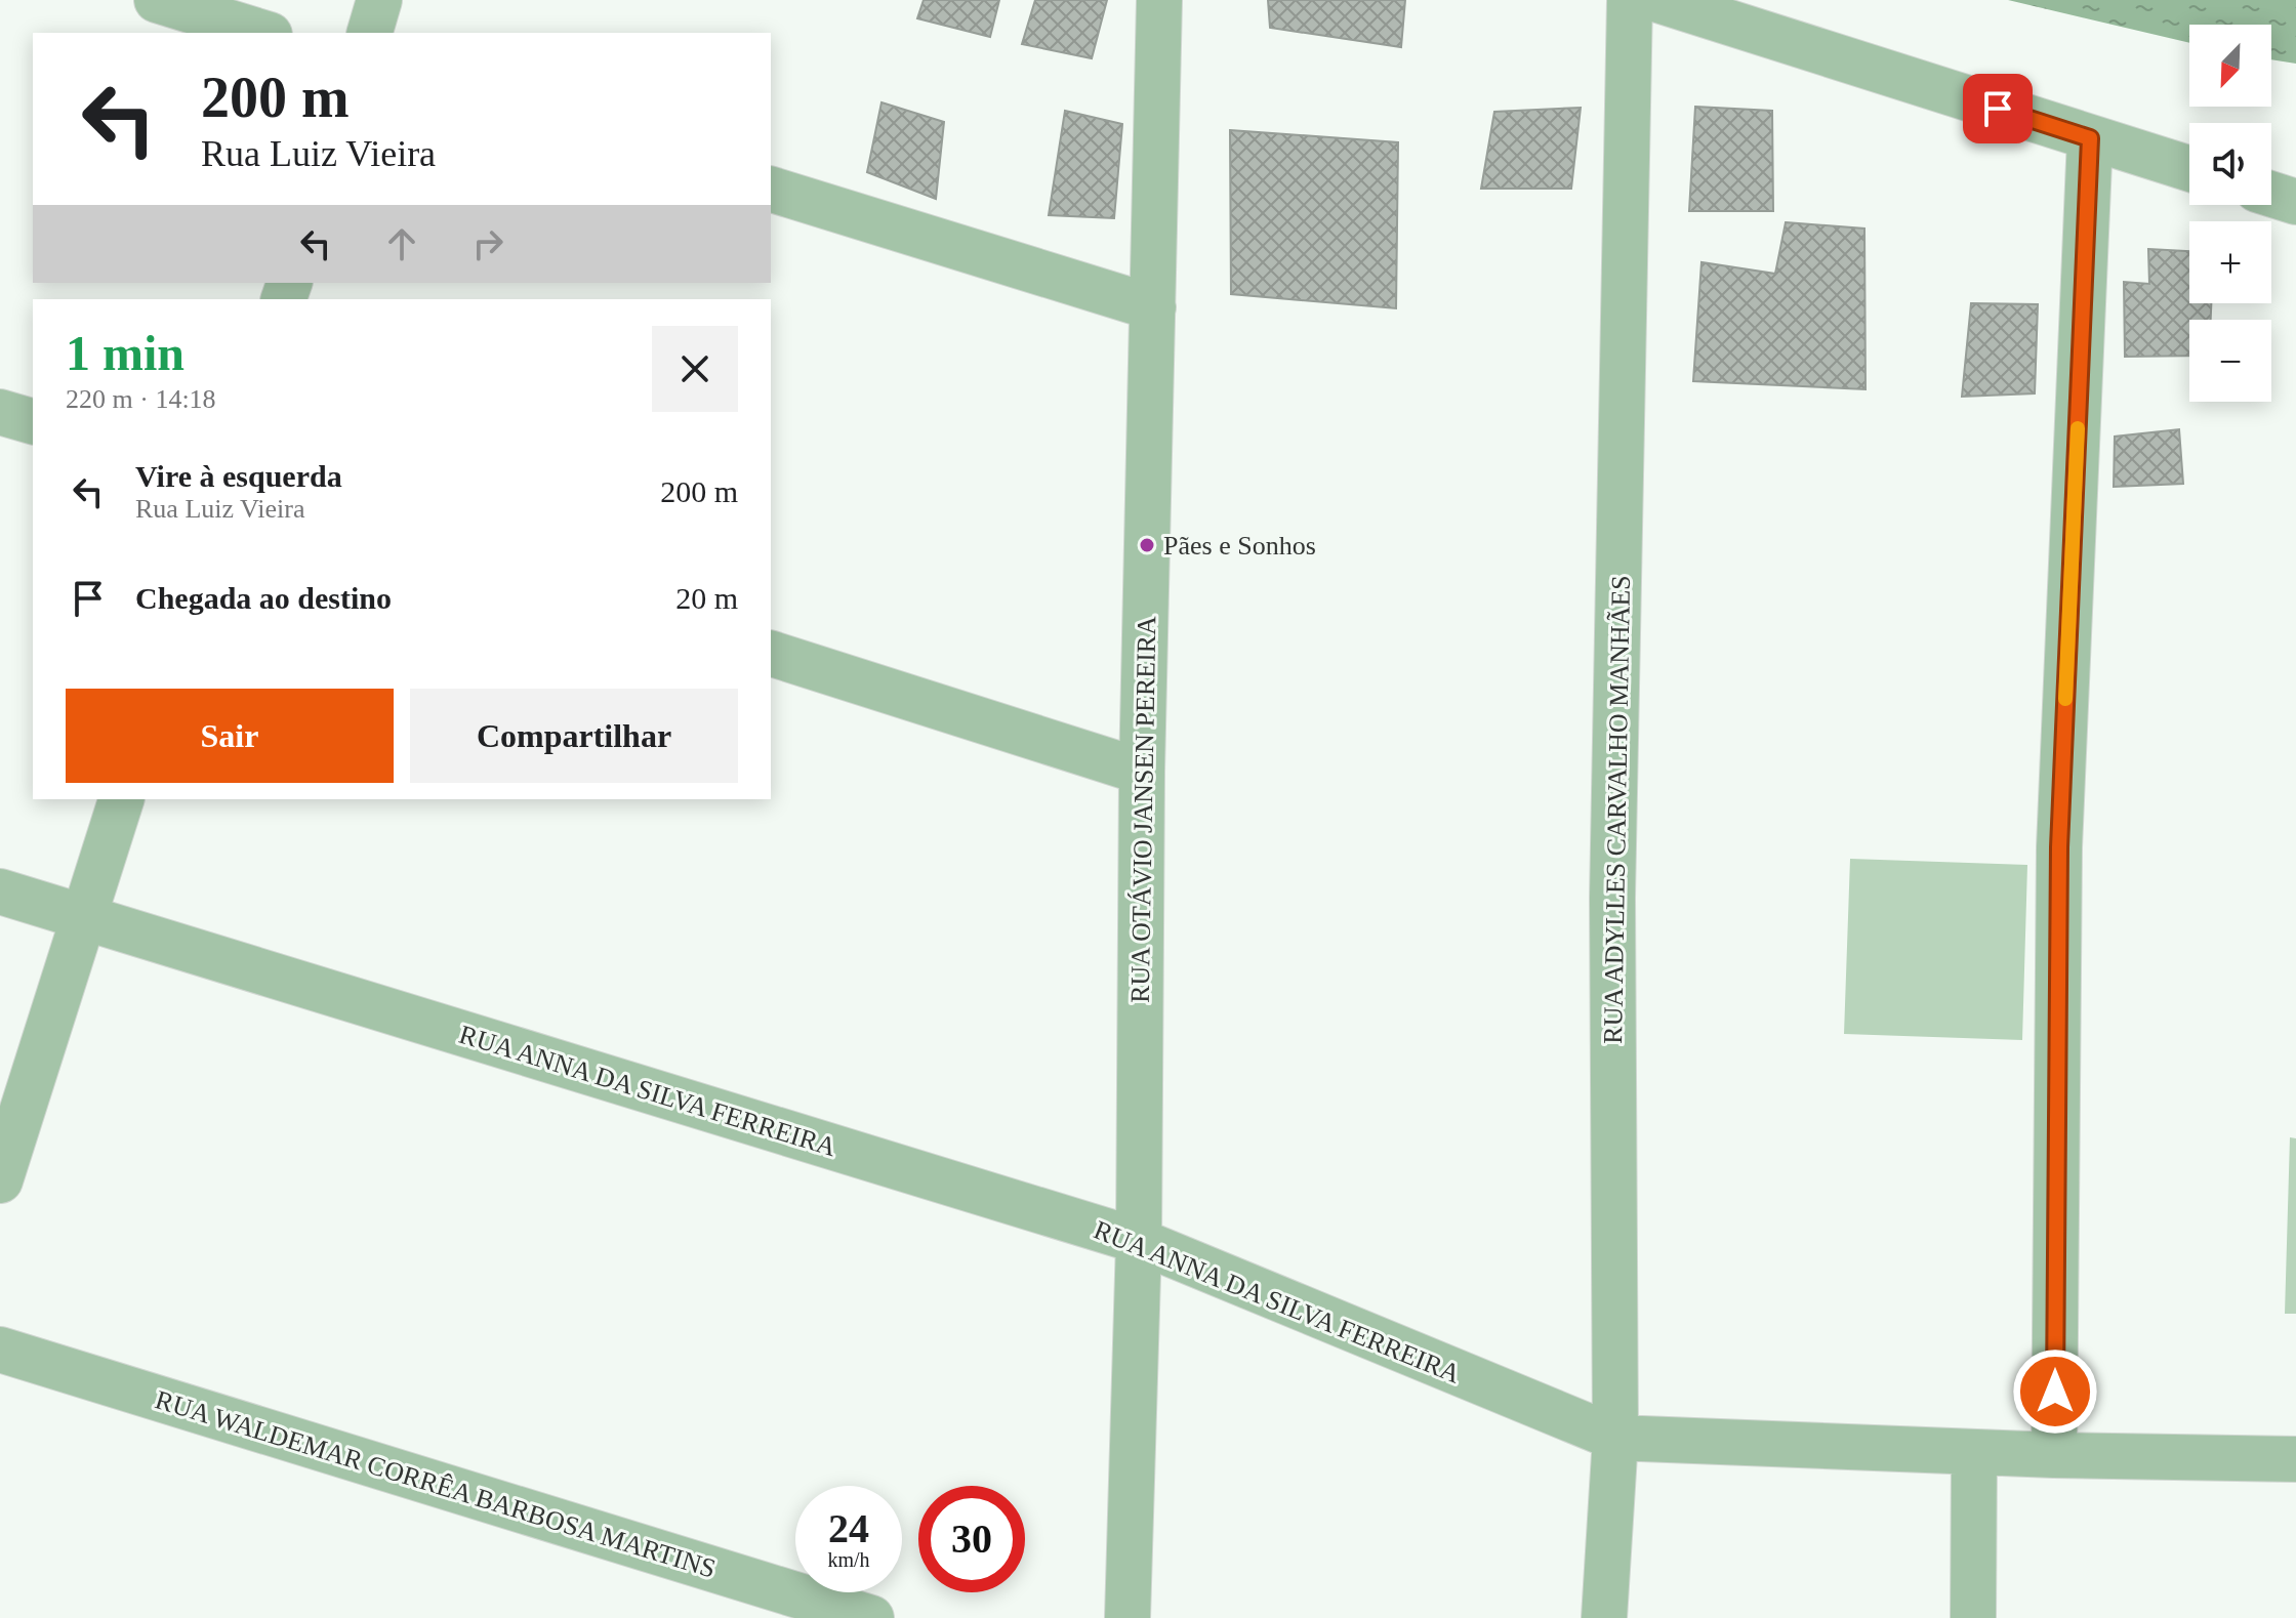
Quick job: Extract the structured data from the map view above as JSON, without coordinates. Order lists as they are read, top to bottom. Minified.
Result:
{"streets":{"street":["RUA OTÁVIO JANSEN PEREIRA","RUA ADYLLES CARVALHO MANHÃES","RUA ANNA DA SILVA FERREIRA","RUA WALDEMAR CORRÊA BARBOSA MARTINS"]},"crossings":[["RUA OTÁVIO JANSEN PEREIRA","RUA ANNA DA SILVA FERREIRA"],["RUA ADYLLES CARVALHO MANHÃES","RUA ANNA DA SILVA FERREIRA"]],"places":["Pães e Sonhos"],"north":"bottom left","page":{"map_buttons":["+","−"],"turn":["200 m","Rua Luiz Vieira"],"heading":["1 min","220 m · 14:18"],"list":[{"name":"Vire à esquerda","note":"Rua Luiz Vieira","value":"200 m"},{"name":"Chegada ao destino","value":"20 m"}],"buttons":["Sair","Compartilhar"],"speed":"24 km/h","limit":"30"}}
